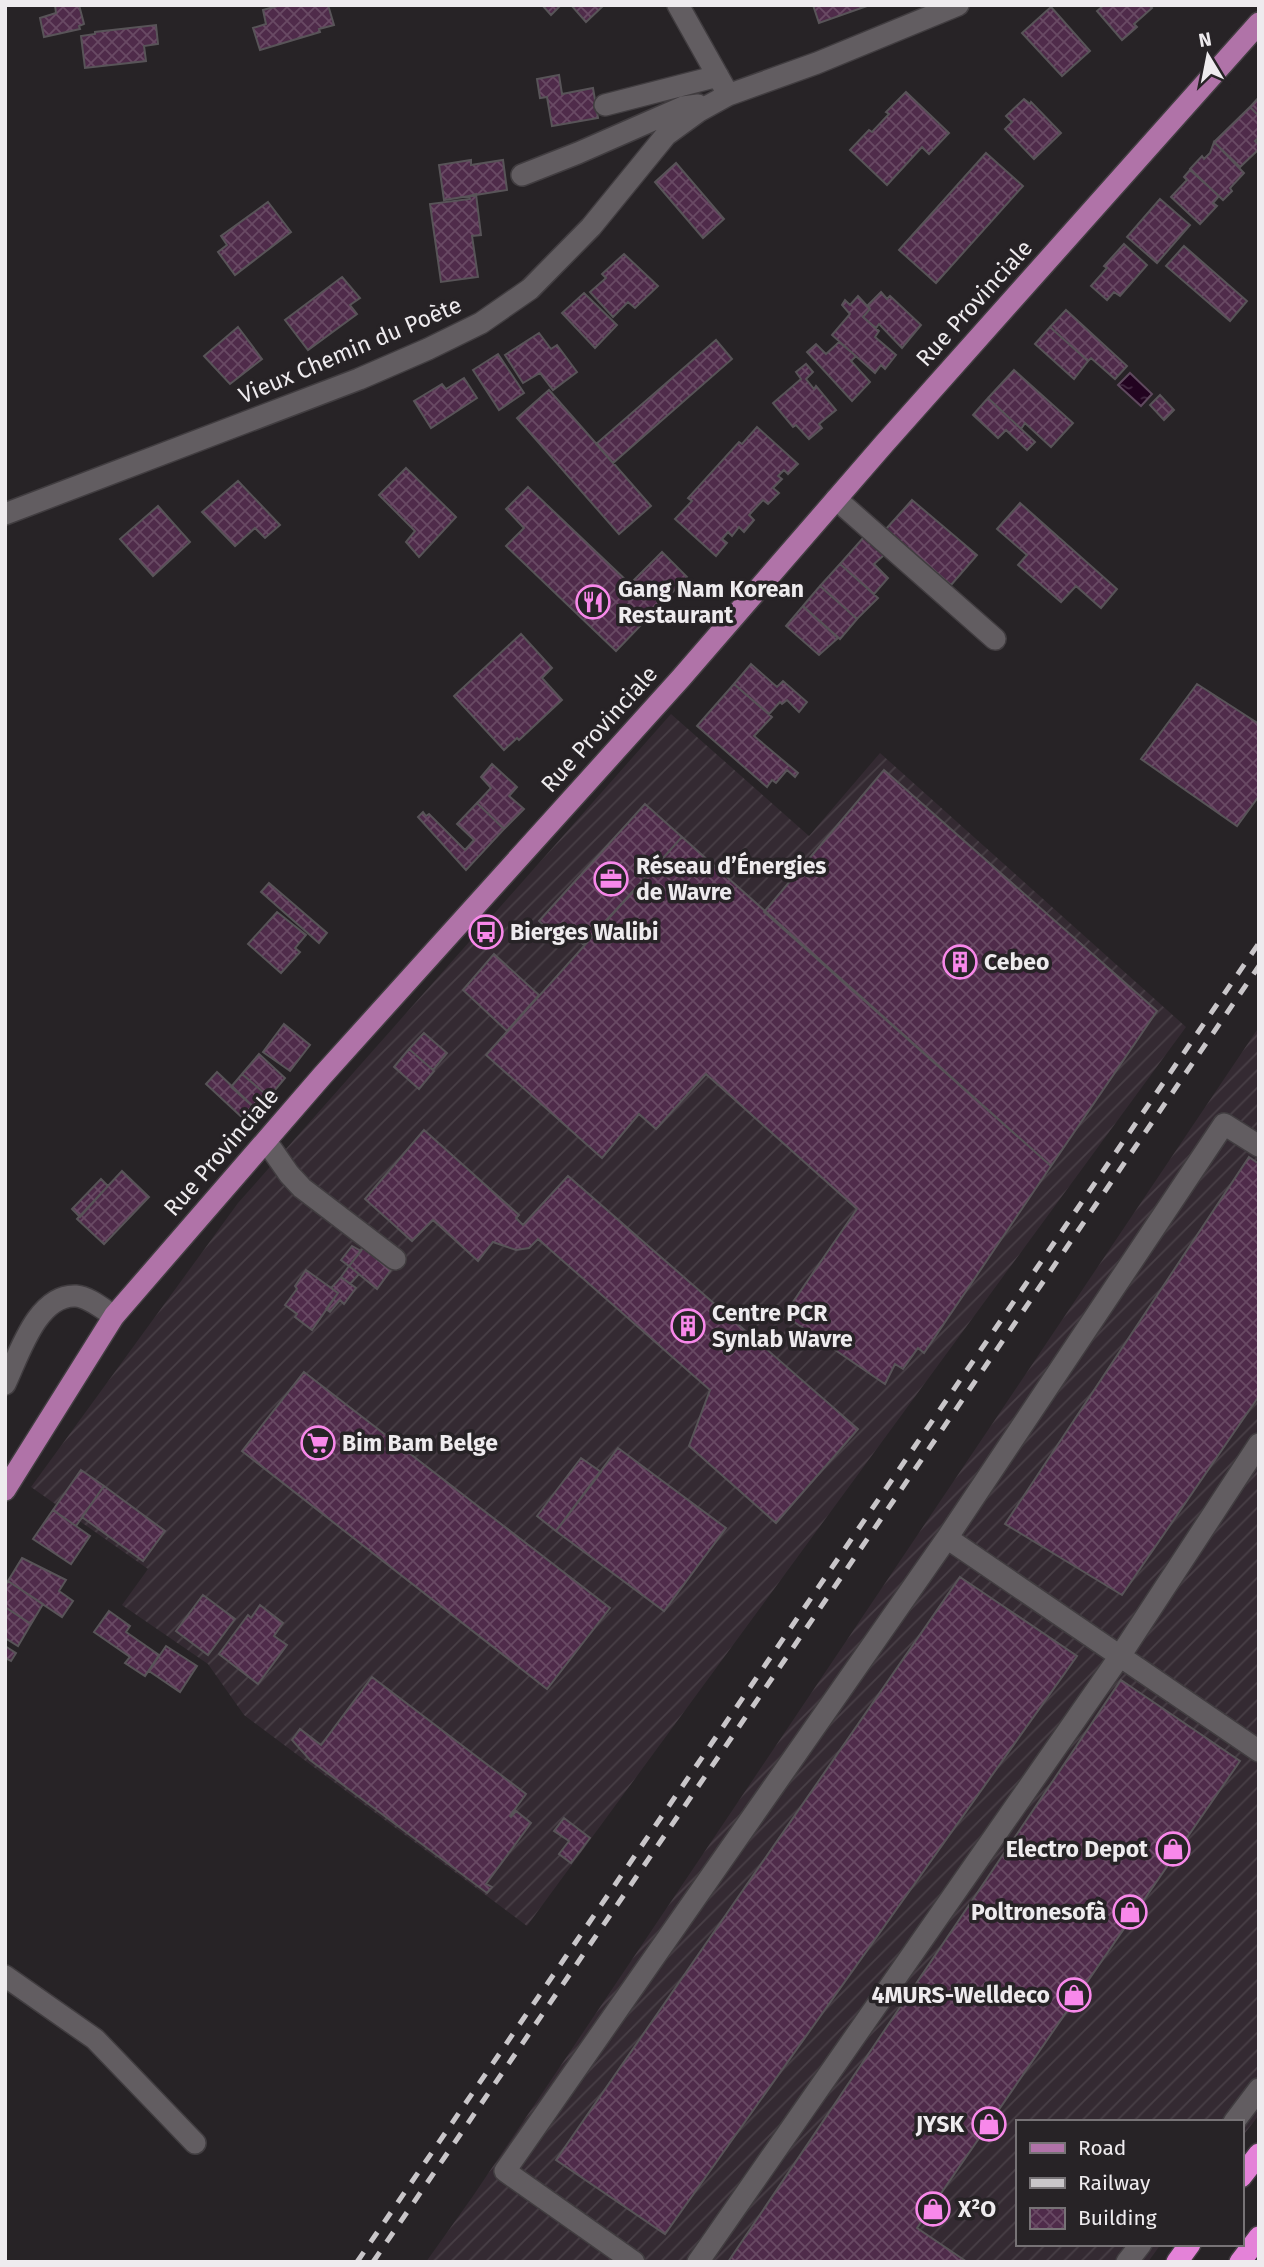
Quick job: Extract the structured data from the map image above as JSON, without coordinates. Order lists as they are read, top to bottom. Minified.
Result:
{"streets":{"main road":["Rue Provinciale"],"street":["Vieux Chemin du Poète"]},"places":{"restaurant":["Gang Nam Korean Restaurant"],"office":["Réseau d’Énergies de Wavre"],"bus stop":["Bierges Walibi"],"building":["Cebeo","Centre PCR Synlab Wavre"],"supermarket":["Bim Bam Belge"],"shop":["Electro Depot","Poltronesofà","4MURS-Welldeco","JYSK","X²O"]},"legend":["Road","Railway","Building"],"north":"top"}
